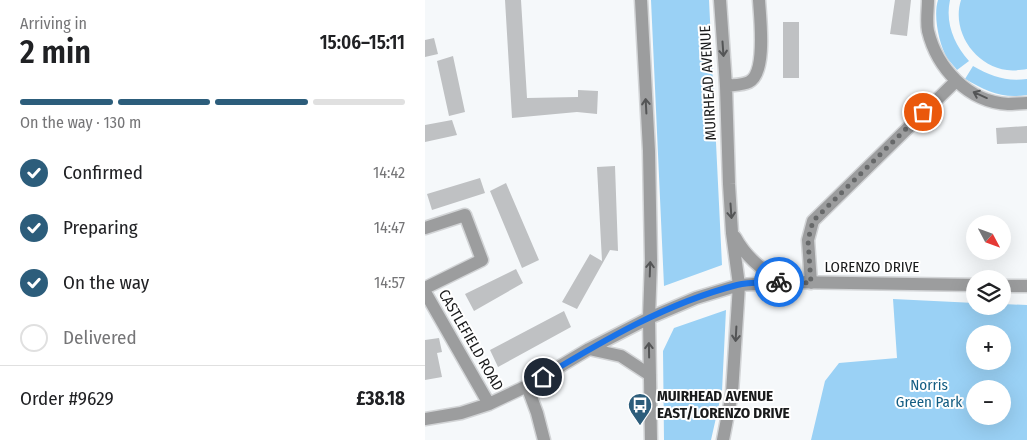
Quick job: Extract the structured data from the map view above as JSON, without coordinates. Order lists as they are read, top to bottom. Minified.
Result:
{"streets":{"street":["MUIRHEAD AVENUE","LORENZO DRIVE","CASTLEFIELD ROAD"]},"crossings":[["MUIRHEAD AVENUE","LORENZO DRIVE"],["LORENZO DRIVE","CASTLEFIELD ROAD"]],"parks":["Norris Green Park"],"places":{"bus stop":["MUIRHEAD AVENUE EAST/LORENZO DRIVE"]},"north":"bottom right","page":{"heading":["2 min","Arriving in","15:06–15:11"],"panel":["Order #9629","£38.18"],"bar":"On the way · 130 m","list":[["Confirmed","14:42"],["Preparing","14:47"],["On the way","14:57"],"Delivered"],"map_buttons":["+","−"]}}
